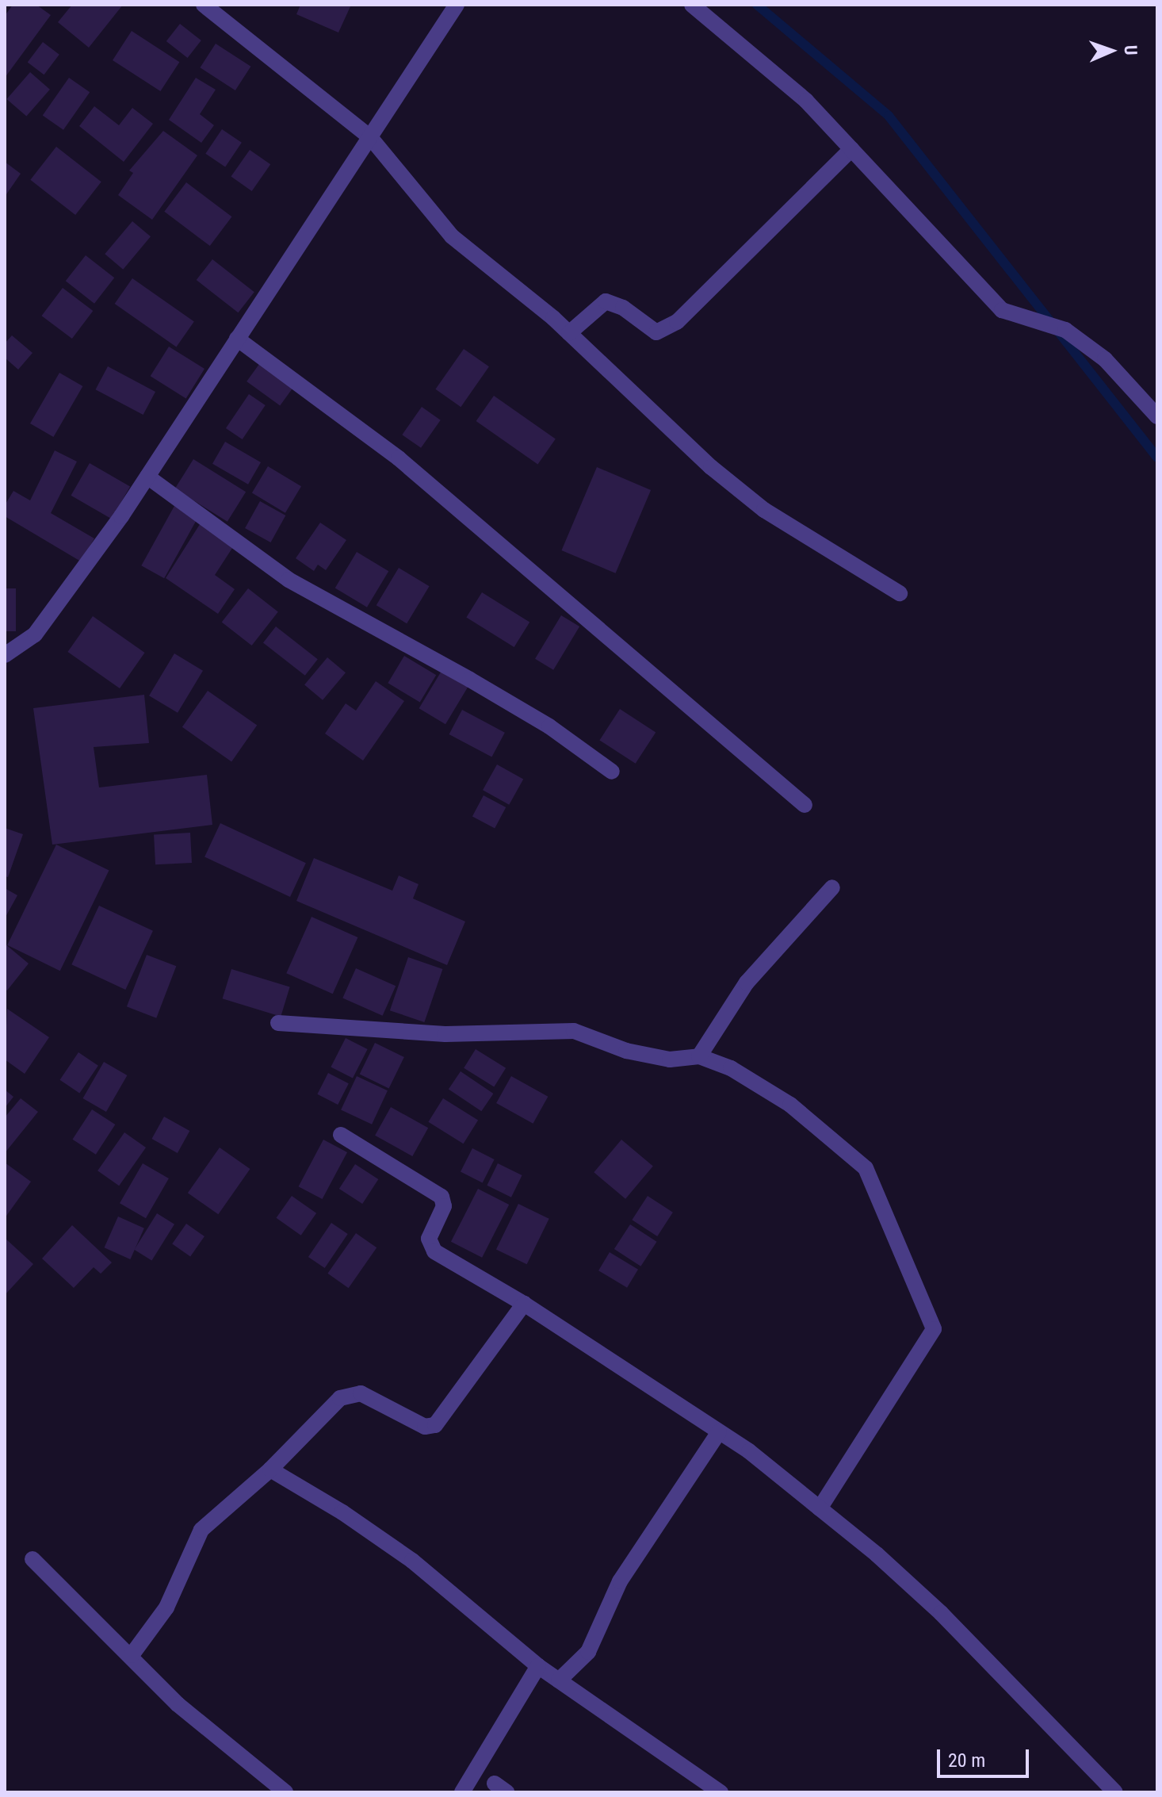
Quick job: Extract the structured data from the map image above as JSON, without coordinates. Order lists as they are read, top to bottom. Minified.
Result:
{"scale_bar":"20 m","north":"right"}
